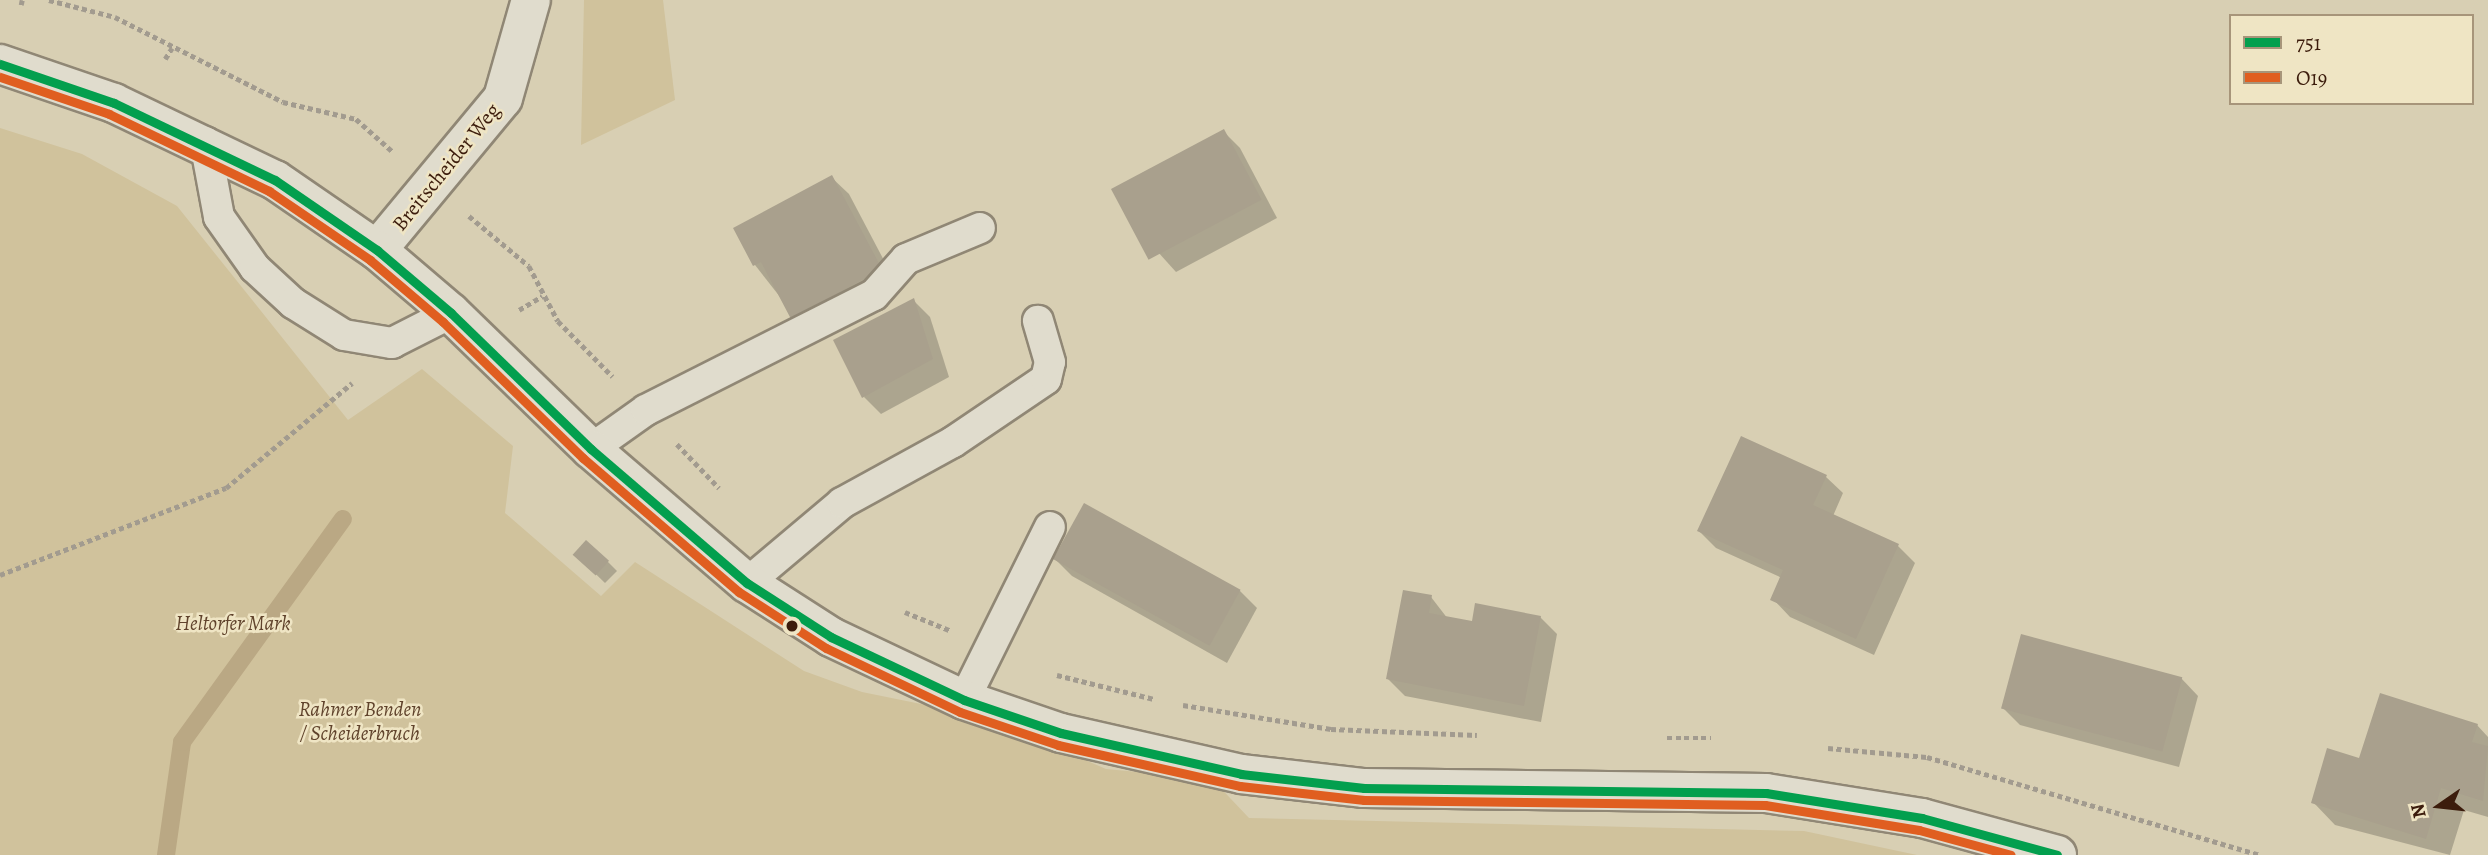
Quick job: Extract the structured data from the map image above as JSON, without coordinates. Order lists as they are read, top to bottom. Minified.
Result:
{"streets":{"main road":["Breitscheider Weg"]},"parks":["Heltorfer Mark","Rahmer Benden / Scheiderbruch"],"lines":["transit line 751","transit line O19"],"legend":["751","O19"],"north":"left"}
